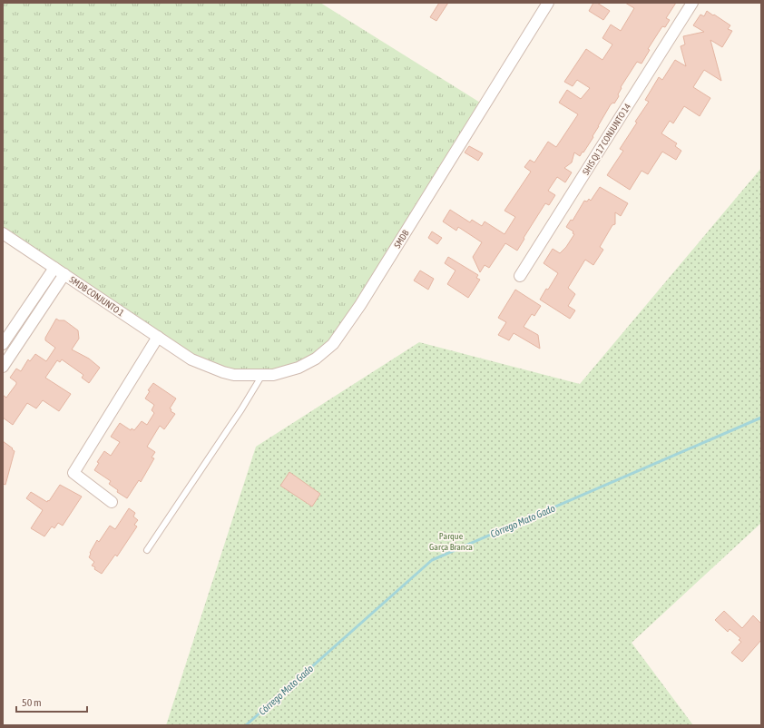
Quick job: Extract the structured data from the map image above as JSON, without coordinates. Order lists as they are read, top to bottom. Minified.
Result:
{"streets":{"street":["SHIS QI 17 CONJUNTO 14","SMDB","SMDB CONJUNTO 1"]},"crossings":[["SMDB","SMDB CONJUNTO 1"]],"water":["Córrego Mato Gado"],"parks":["Parque Garça Branca"],"scale_bar":"50 m"}
